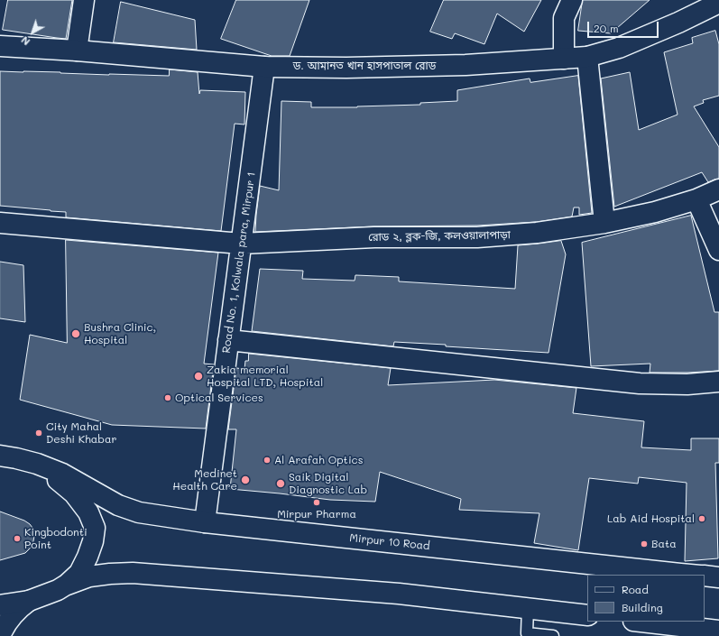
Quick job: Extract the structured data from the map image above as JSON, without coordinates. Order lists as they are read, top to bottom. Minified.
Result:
{"streets":{"street":["ড. আমানত খান হাসপাতাল রোড","রোড ২, ব্লক-জি, কলওয়ালাপাড়া","Road No. 1, Kolwala para, Mirpur 1","Mirpur 10 Road"]},"crossings":[["ড. আমানত খান হাসপাতাল রোড","Road No. 1, Kolwala para, Mirpur 1"],["রোড ২, ব্লক-জি, কলওয়ালাপাড়া","Road No. 1, Kolwala para, Mirpur 1"],["Road No. 1, Kolwala para, Mirpur 1","Mirpur 10 Road"]],"places":["Bushra Clinic, Hospital","Zakia memorial Hospital LTD, Hospital","Optical Services","City Mahal Deshi Khabar","Al Arafah Optics","Medinet Health Care","Saik Digital Diagnostic Lab","Mirpur Pharma","Lab Aid Hospital","Kingbodonti Point","Bata"],"legend":["Road","Building"],"scale_bar":"20 m","north":"bottom left"}
